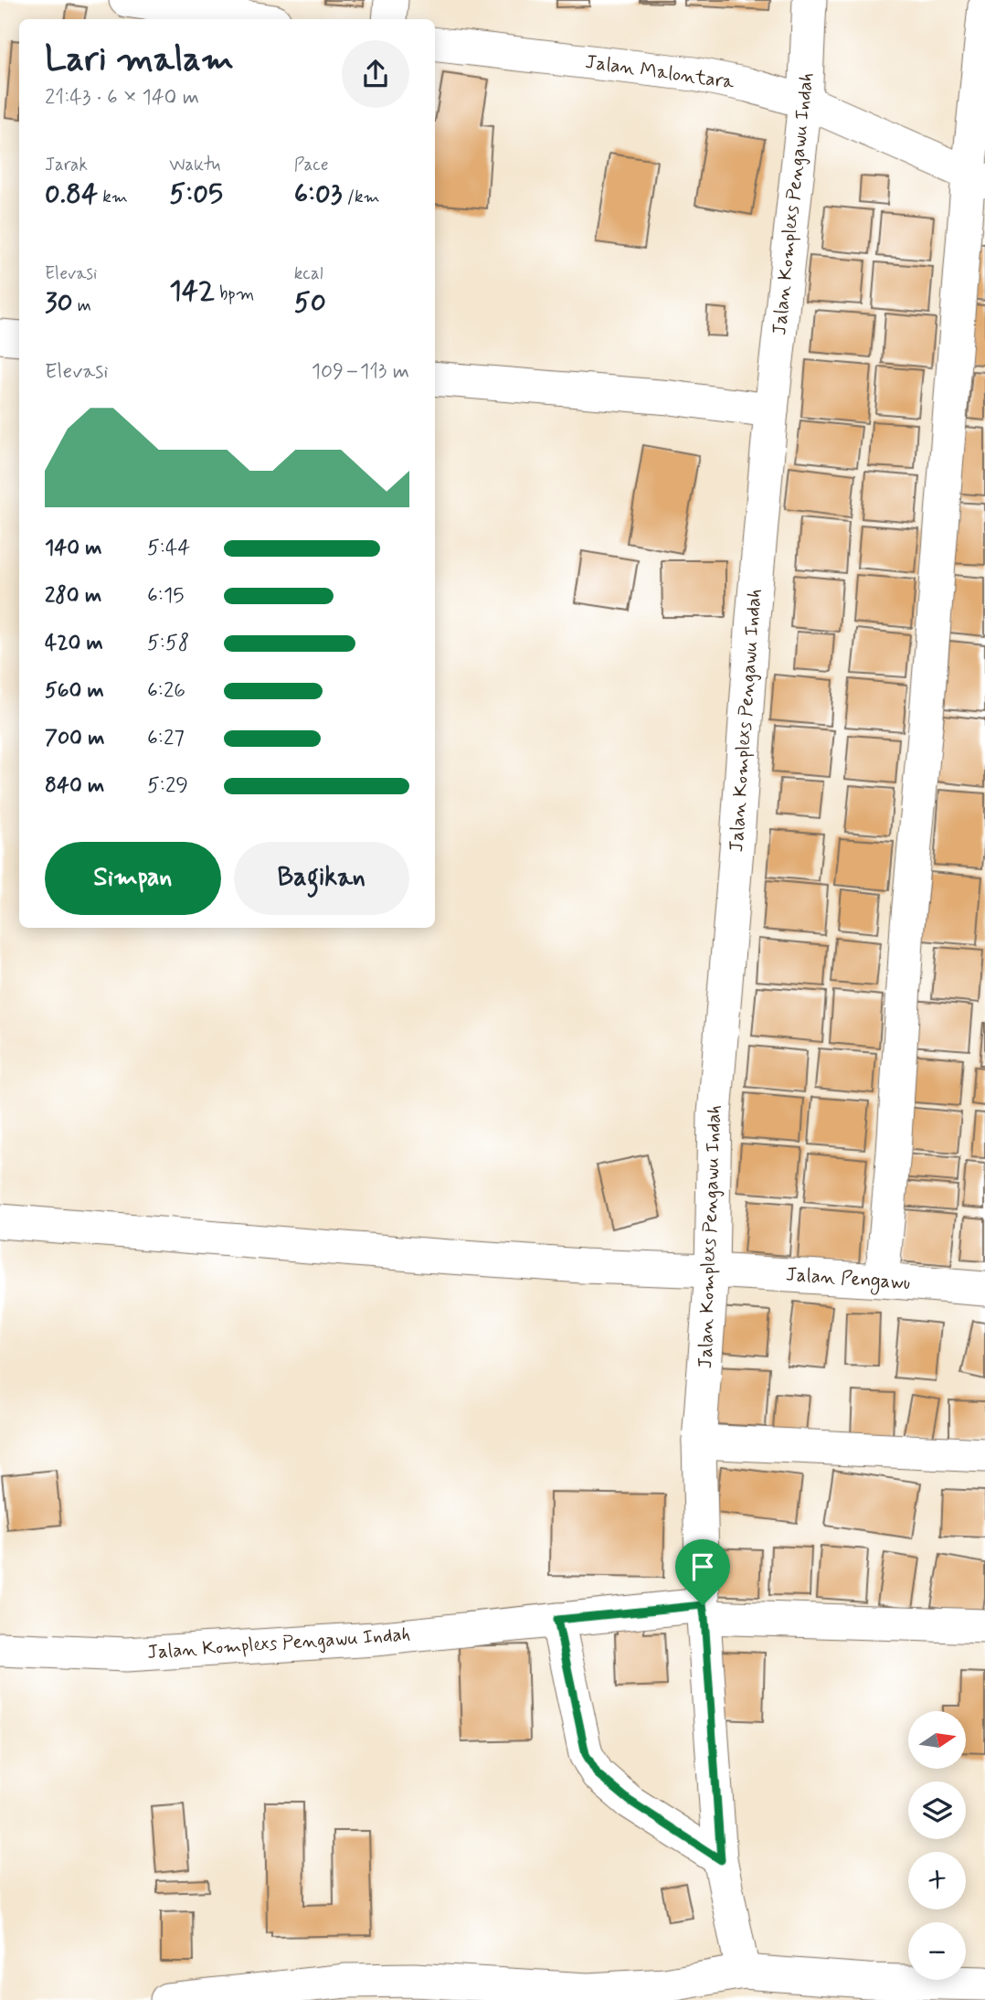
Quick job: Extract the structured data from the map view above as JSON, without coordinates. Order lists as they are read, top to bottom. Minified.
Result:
{"streets":{"street":["Jalan Malontara","Jalan Komplexs Pengawu Indah","Jalan Pengawu"]},"crossings":[["Jalan Malontara","Jalan Komplexs Pengawu Indah"],["Jalan Komplexs Pengawu Indah","Jalan Pengawu"]],"north":"right","page":{"heading":["Lari malam","21:43 · 6 × 140 m"],"stats":[["Jarak","0.84 km"],["Waktu","5:05"],["Pace","6:03 /km"],["Elevasi","30 m"],["142 bpm"],["kcal","50"]],"chart":["Elevasi","109–113 m"],"list":[{"name":"140 m","note":"5:44"},{"name":"280 m","note":"6:15"},{"name":"420 m","note":"5:58"},{"name":"560 m","note":"6:26"},{"name":"700 m","note":"6:27"},{"name":"840 m","note":"5:29"}],"buttons":["Simpan","Bagikan"],"map_buttons":["+","−"]}}
